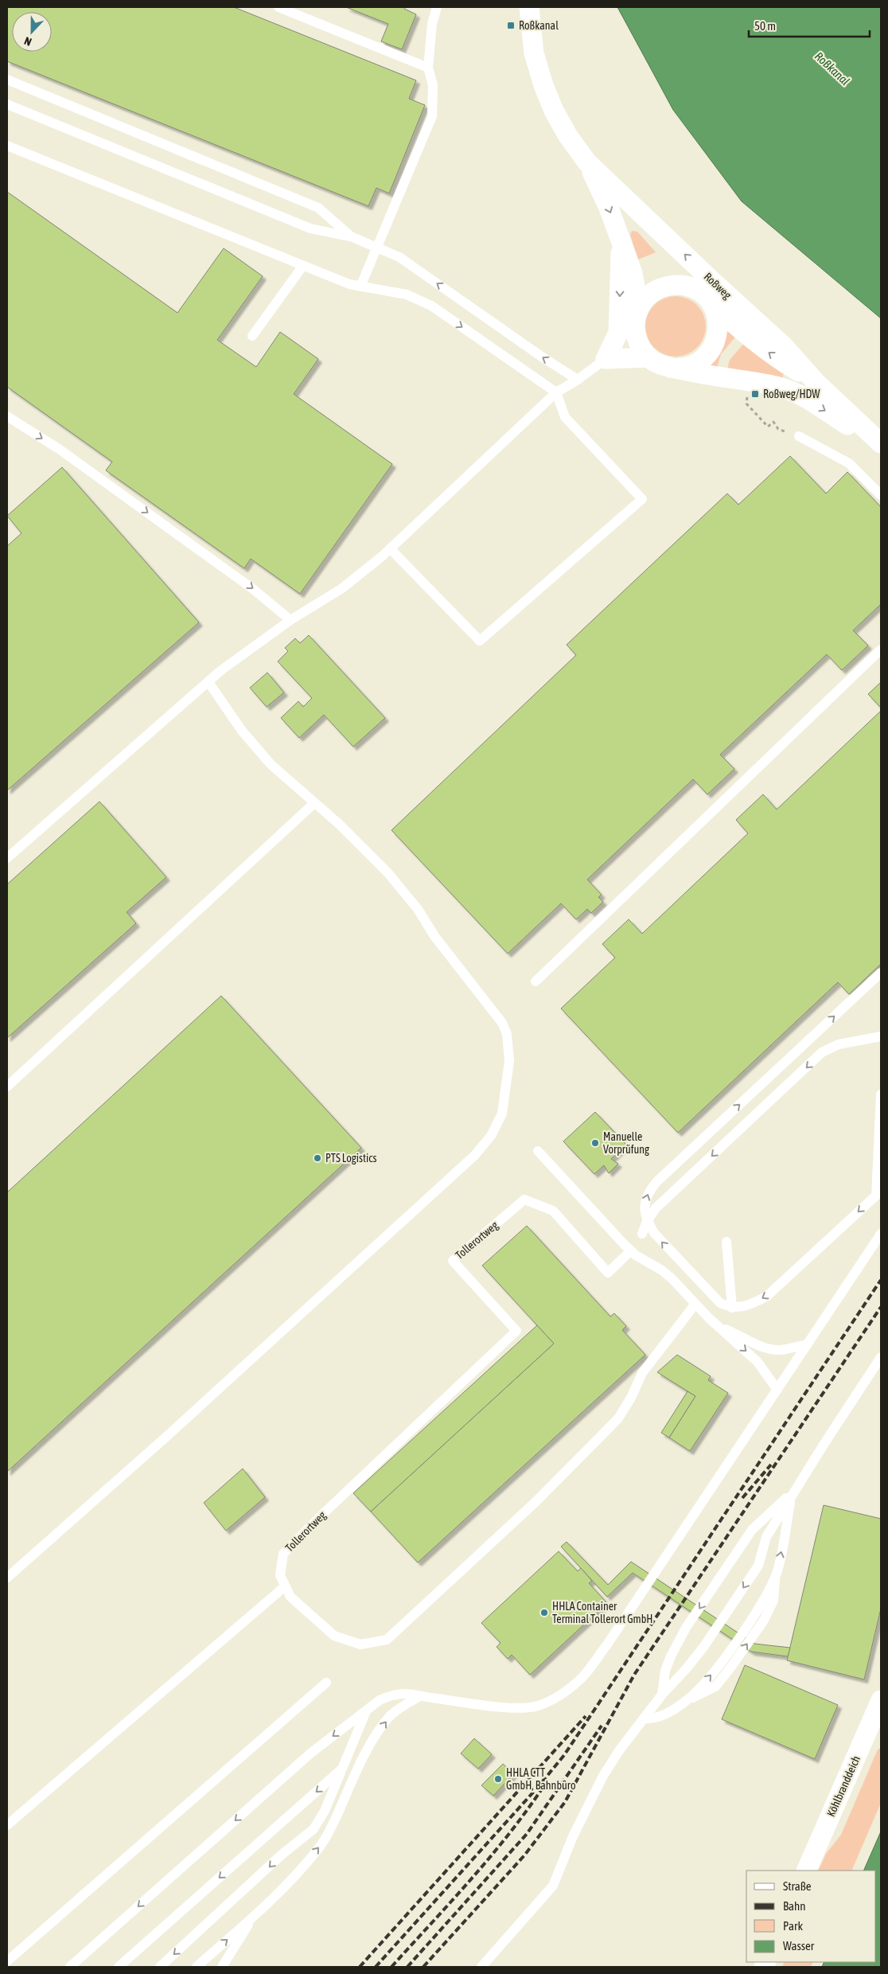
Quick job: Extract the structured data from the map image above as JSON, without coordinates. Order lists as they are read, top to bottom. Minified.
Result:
{"streets":{"street":["Roßweg","Köhlbranddeich"],"lane":["Tollerortweg"]},"water":["Roßkanal"],"places":{"transit":["Roßkanal","Roßweg/HDW"],"other":["Manuelle Vorprüfung","PTS Logistics","HHLA Container Terminal Tollerort GmbH","HHLA CTT GmbH, Bahnbüro"]},"legend":["Straße","Bahn","Park","Wasser"],"scale_bar":"50 m","north":"bottom"}
